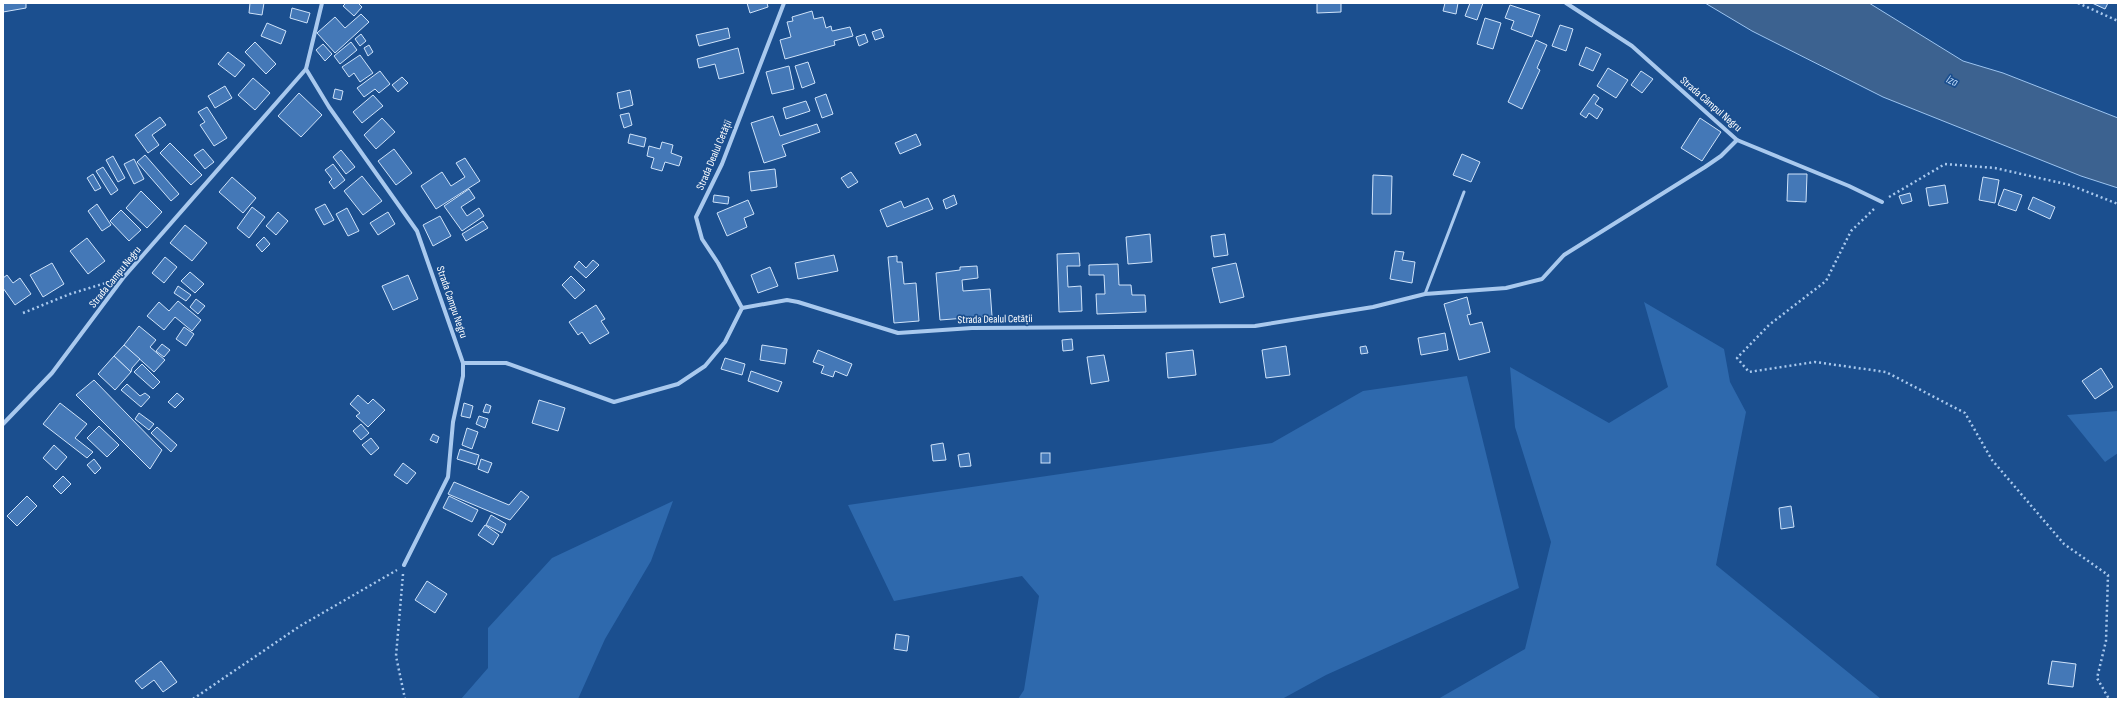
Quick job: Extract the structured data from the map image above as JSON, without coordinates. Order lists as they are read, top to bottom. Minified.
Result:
{"streets":{"street":["Strada Câmpul Negru","Strada Dealul Cetății","Strada Campu Negru"]},"crossings":[["Strada Câmpul Negru","Strada Dealul Cetății"]],"water":["Iza"]}
